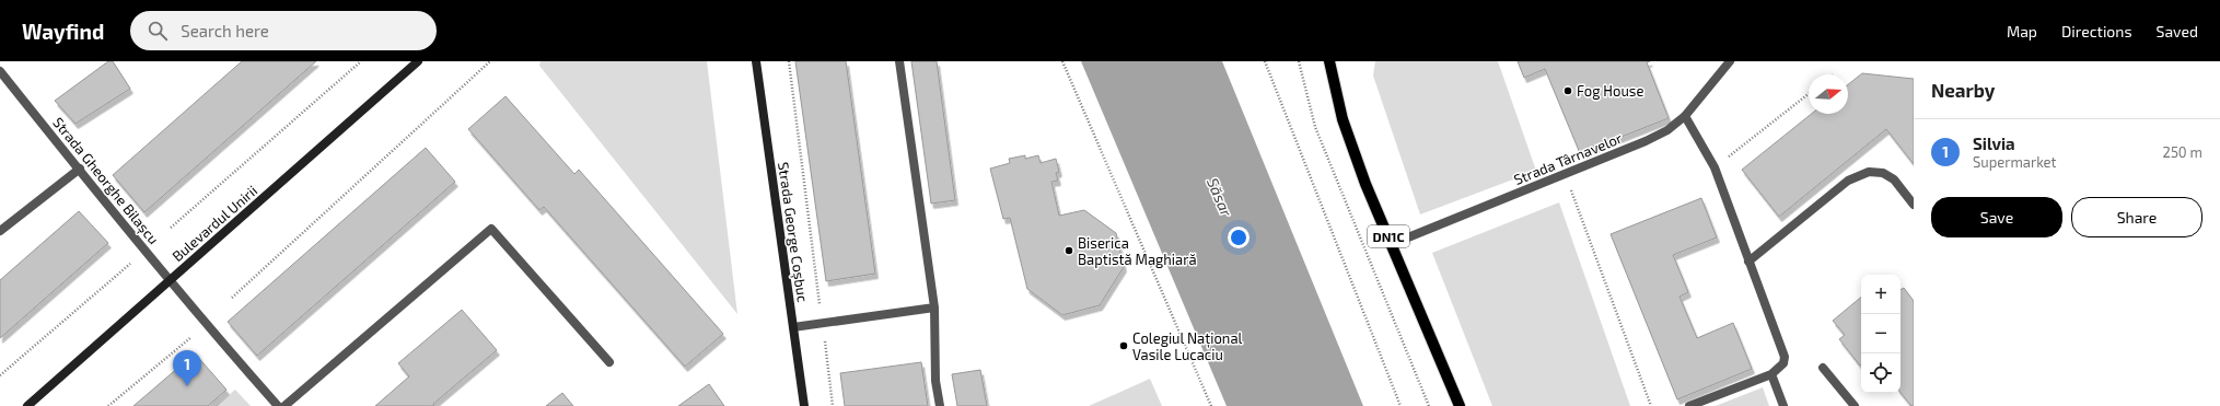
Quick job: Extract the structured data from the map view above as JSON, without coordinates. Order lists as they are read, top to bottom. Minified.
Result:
{"streets":{"main road":["Bulevardul Unirii","Strada George Coșbuc","DN1C"],"street":["Strada Târnavelor","Strada Gheorghe Bilașcu"]},"crossings":[["Strada Târnavelor","DN1C"],["Strada Gheorghe Bilașcu","Bulevardul Unirii"]],"water":["Săsar"],"places":["Fog House","Biserica Baptistă Maghiară","Colegiul Național Vasile Lucaciu"],"north":"right","page":{"header":"Wayfind","search":"Search here","nav":["Map","Directions","Saved"],"heading":"Nearby","list":[{"mark":"1","name":"Silvia","note":"Supermarket","value":"250 m"}],"buttons":["Save","Share"],"map_buttons":["+","−"],"pins":"1"}}
